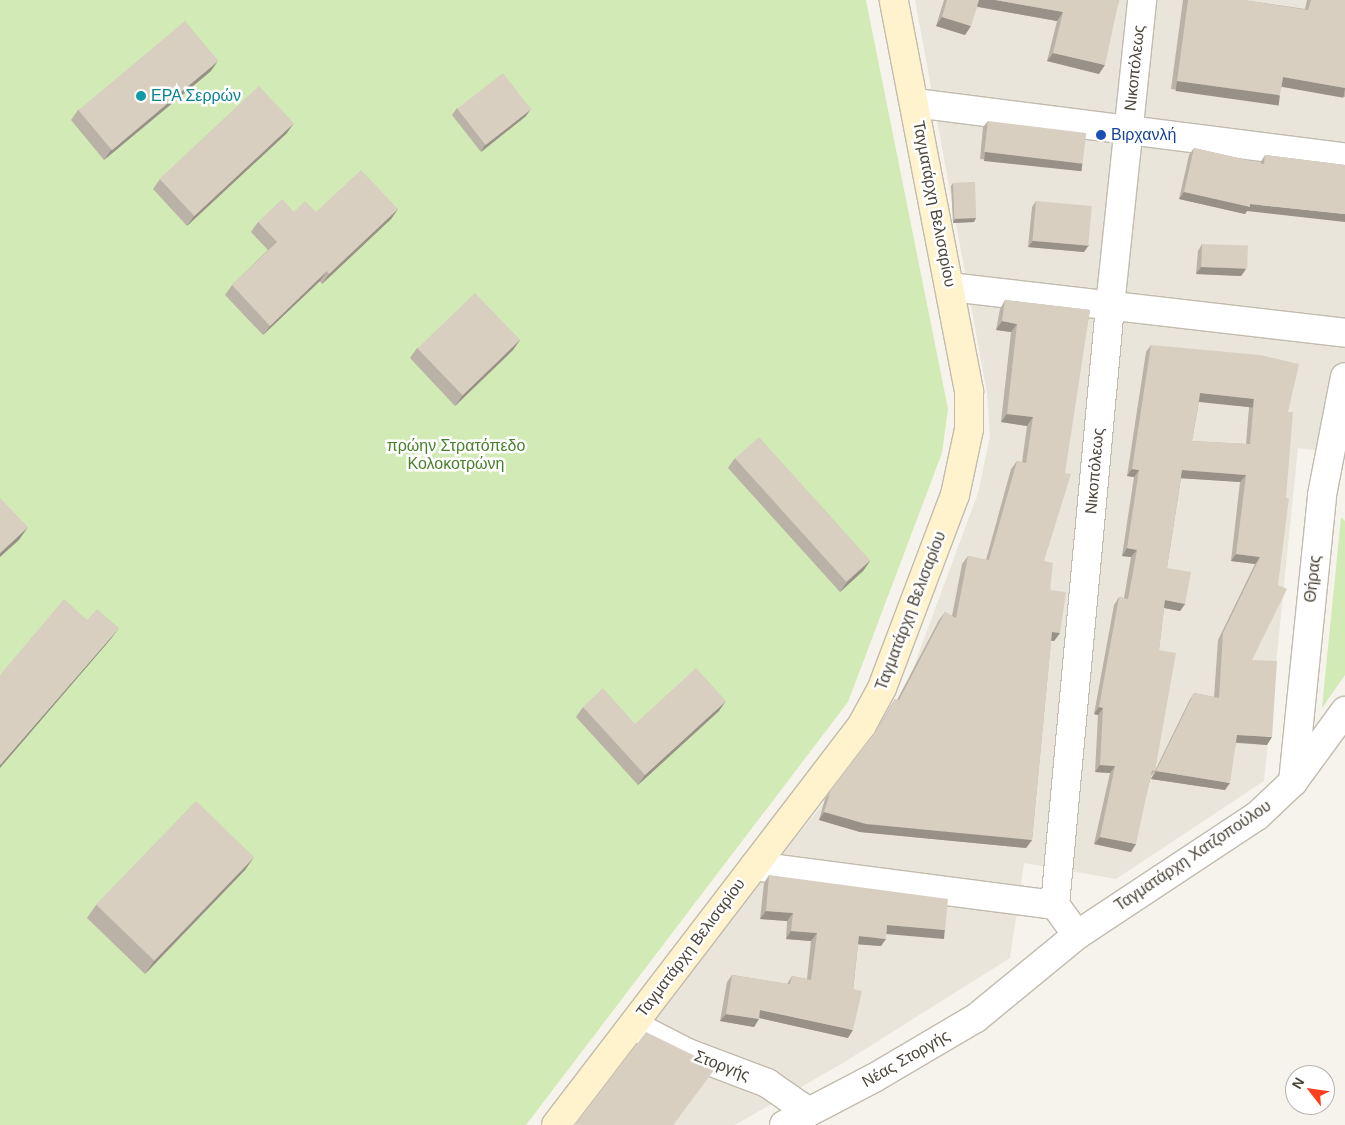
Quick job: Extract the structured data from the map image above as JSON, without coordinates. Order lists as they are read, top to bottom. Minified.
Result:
{"streets":{"street":["Νικοπόλεως","Ταγματάρχη Βελισαρίου","Θήρας","Ταγματάρχη Χατζοπούλου","Νέας Στοργής","Στοργής"]},"crossings":[["Ταγματάρχη Βελισαρίου","Στοργής"],["Θήρας","Ταγματάρχη Χατζοπούλου"],["Ταγματάρχη Χατζοπούλου","Νέας Στοργής"],["Νέας Στοργής","Στοργής"]],"parks":["πρώην Στρατόπεδο Κολοκοτρώνη"],"places":["ΕΡΑ Σερρών","Βιρχανλή"],"north":"top left"}
